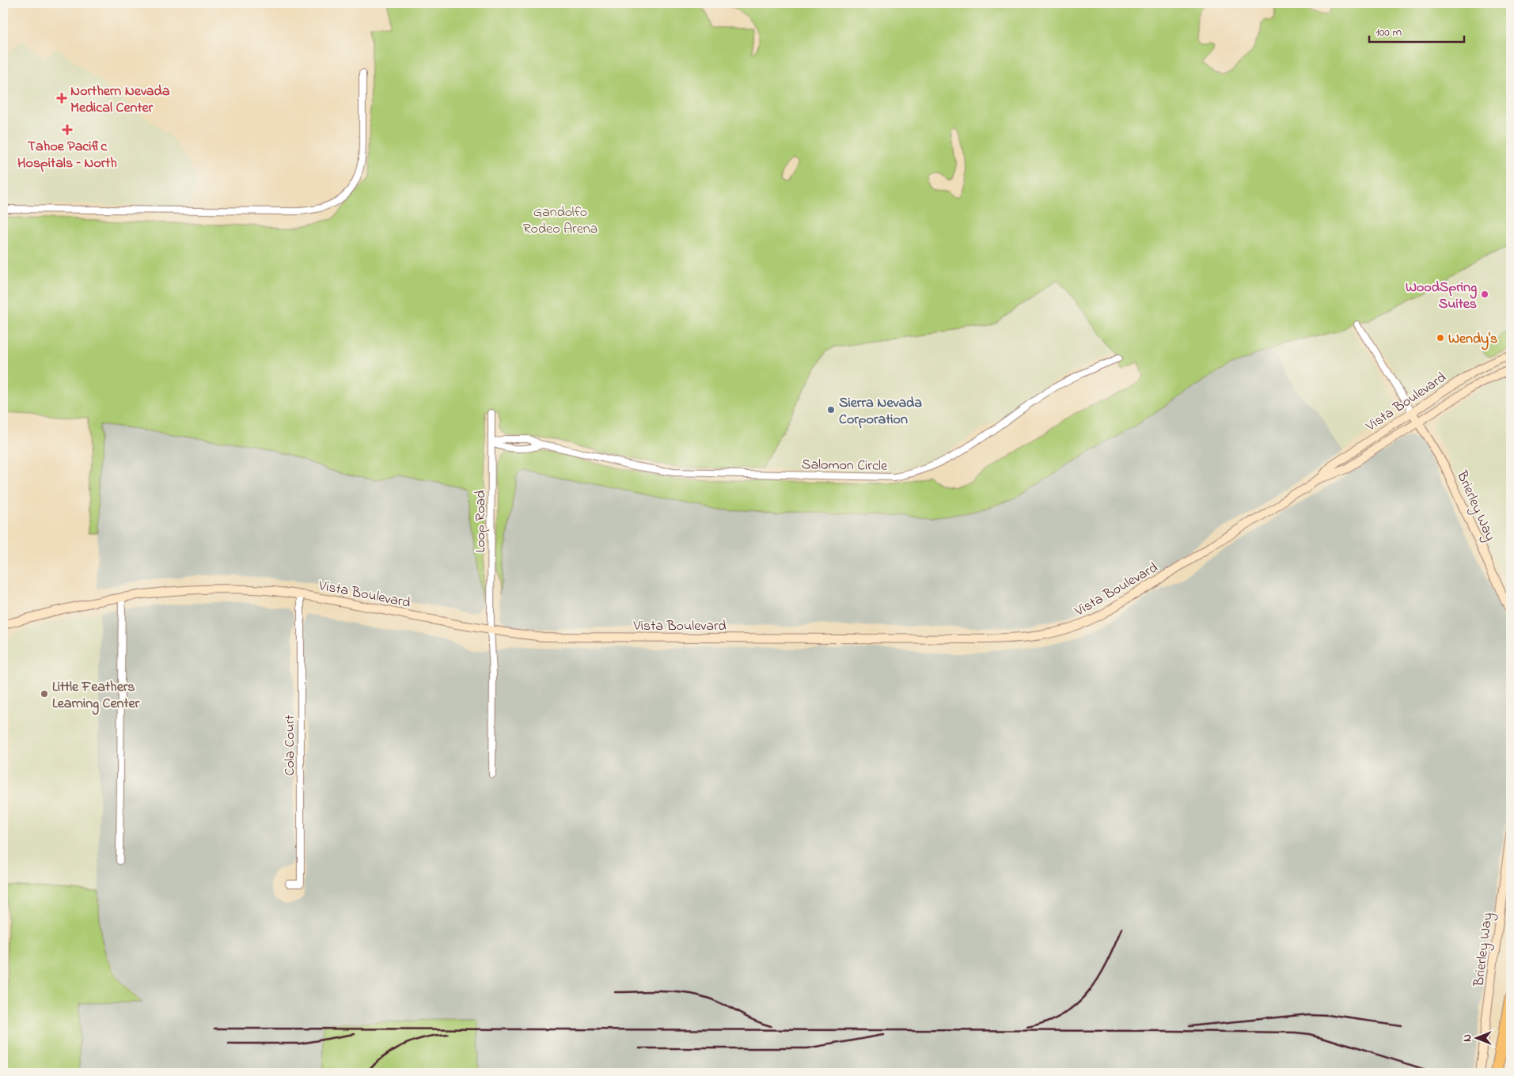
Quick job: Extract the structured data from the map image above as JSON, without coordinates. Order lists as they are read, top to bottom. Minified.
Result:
{"streets":{"main road":["Vista Boulevard","Brierley Way"],"street":["Salomon Circle","Loop Road","Cola Court"]},"crossings":[["Vista Boulevard","Brierley Way"],["Vista Boulevard","Loop Road"],["Vista Boulevard","Cola Court"],["Salomon Circle","Loop Road"]],"parks":["Gandolfo Rodeo Arena"],"places":{"health":["Northern Nevada Medical Center","Tahoe Pacific Hospitals – North"],"other":["WoodSpring Suites","Wendy's","Sierra Nevada Corporation","Little Feathers Learning Center"]},"scale_bar":"100 m","north":"left"}
